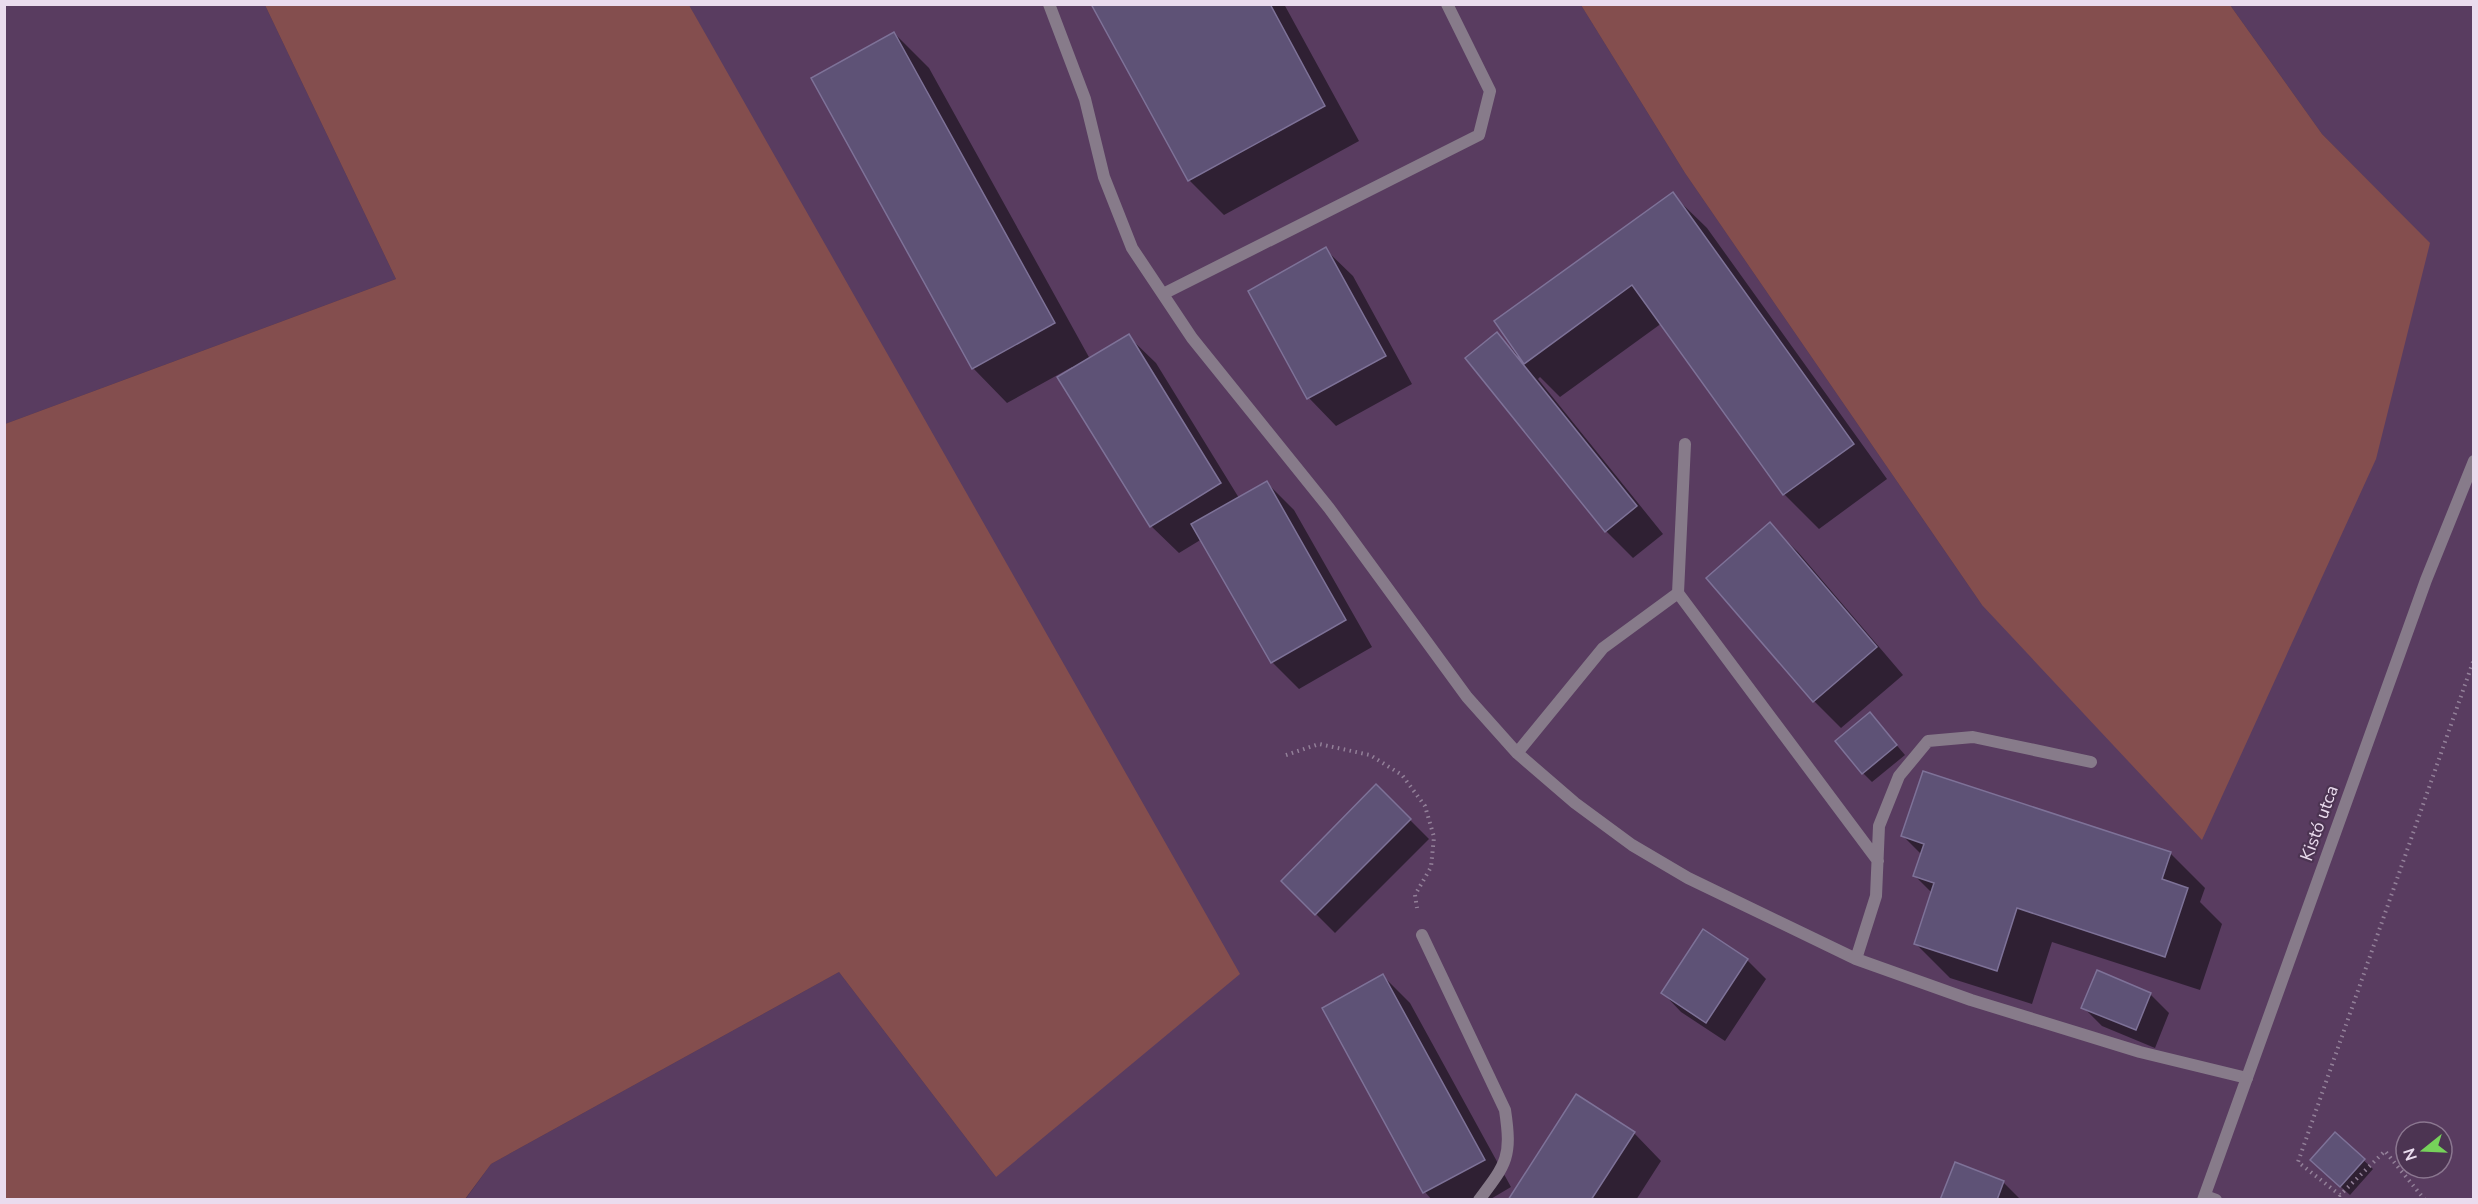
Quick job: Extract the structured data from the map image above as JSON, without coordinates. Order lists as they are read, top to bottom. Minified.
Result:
{"streets":{"street":["Kistó utca"]},"north":"left"}
